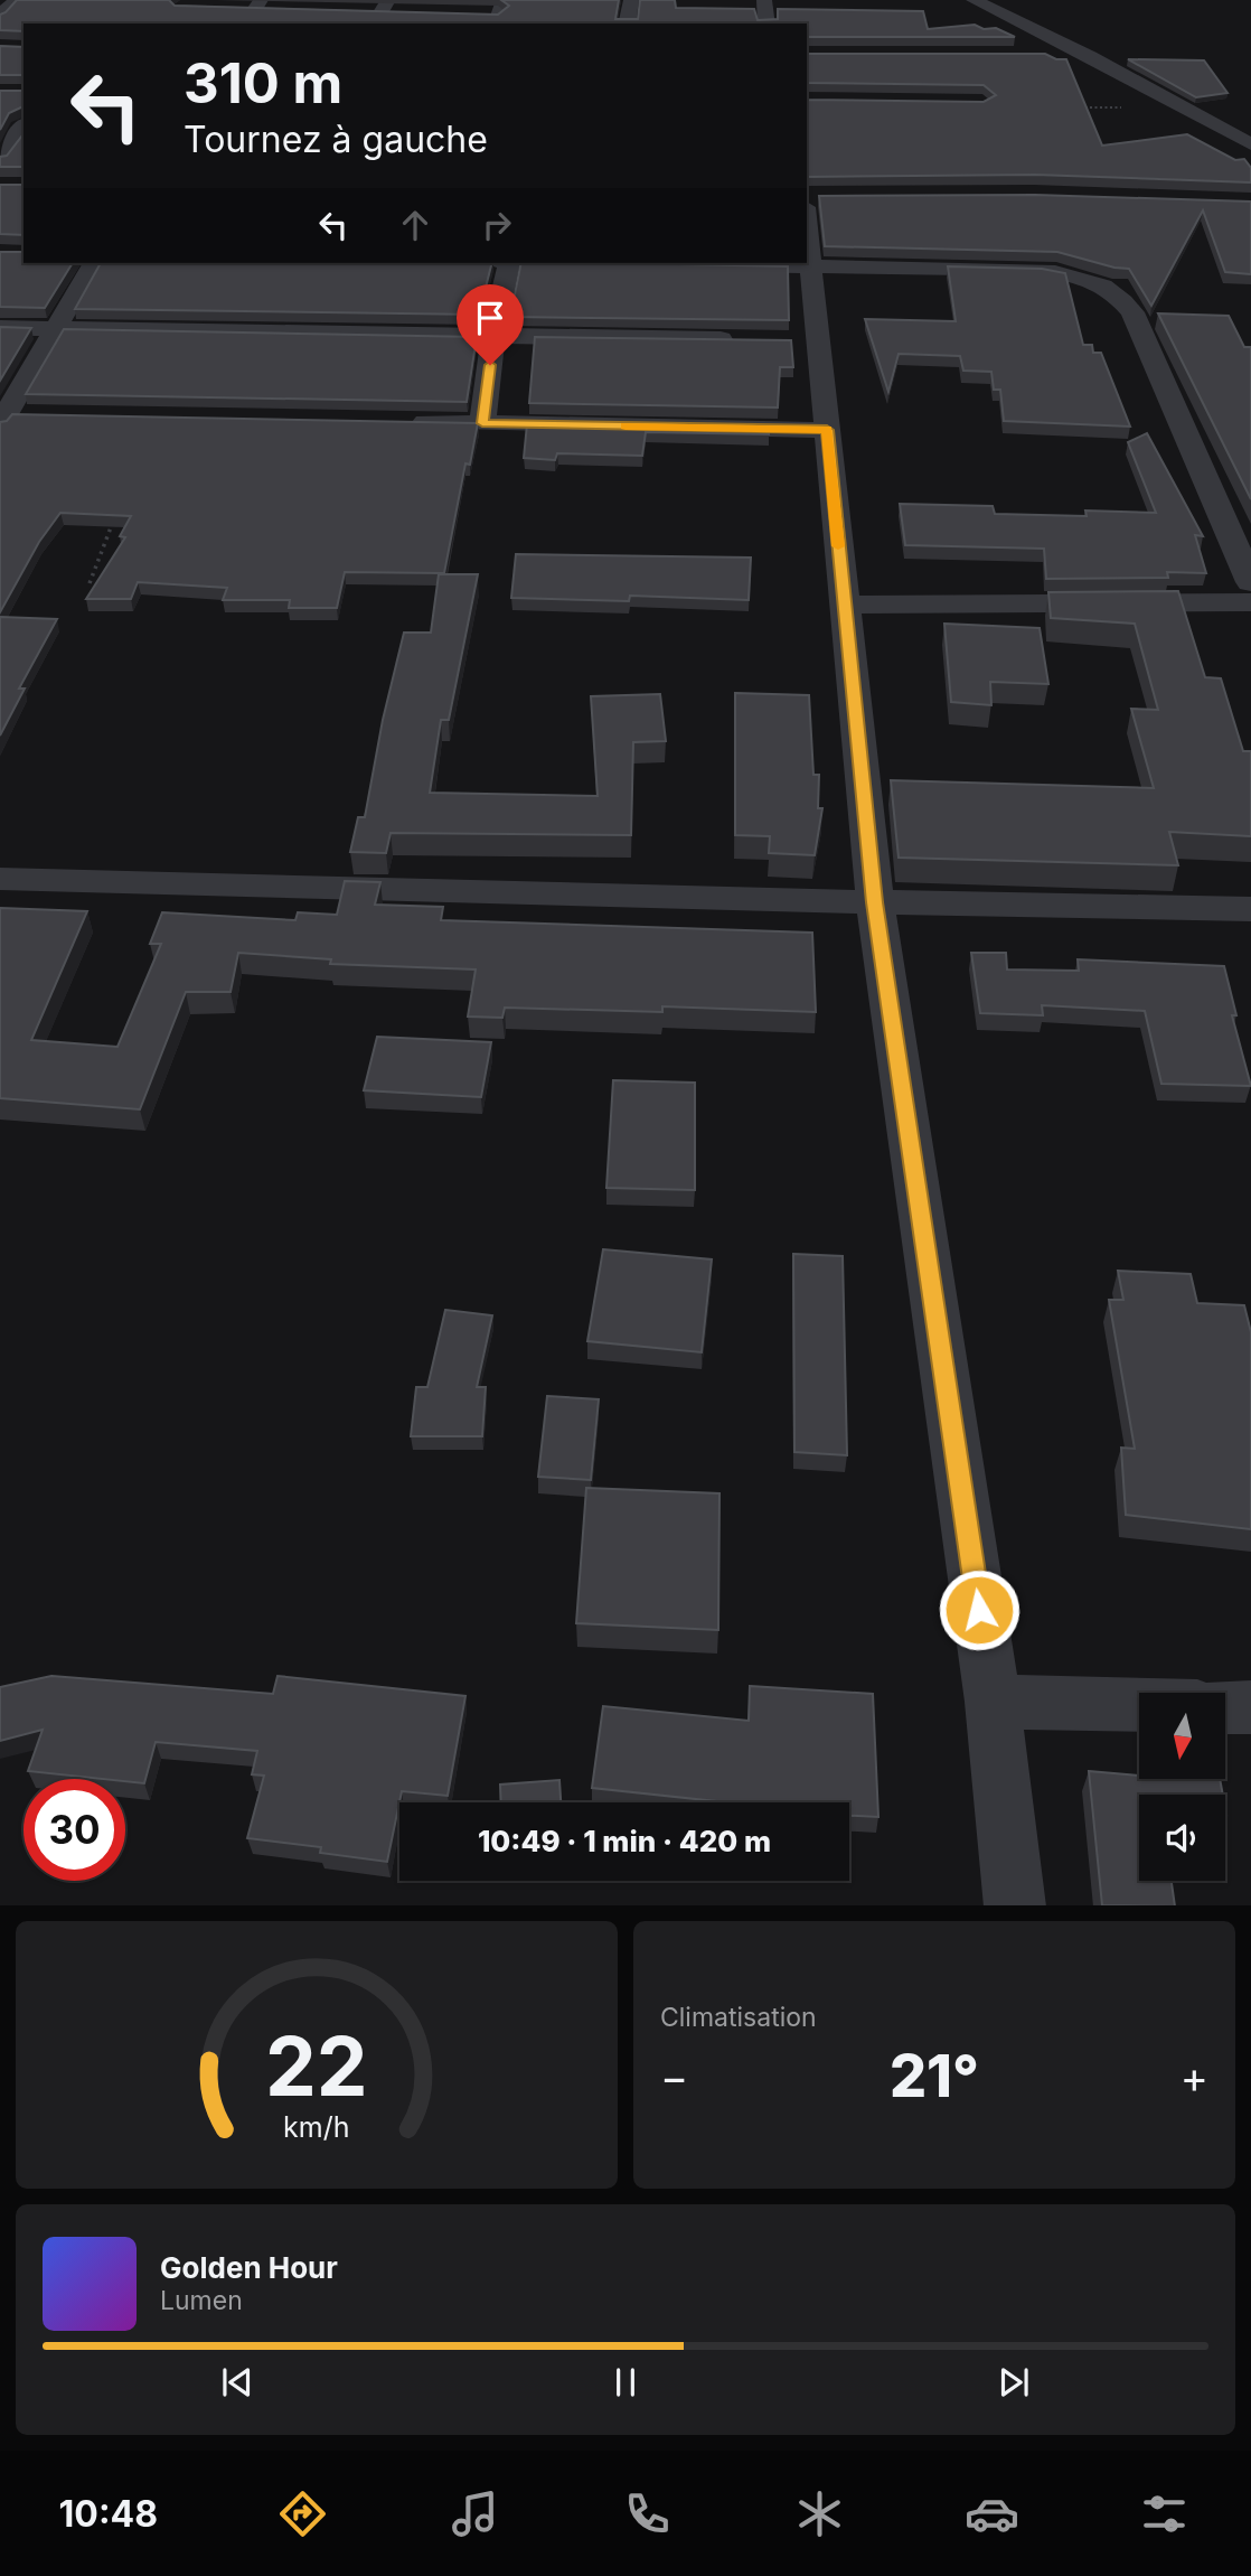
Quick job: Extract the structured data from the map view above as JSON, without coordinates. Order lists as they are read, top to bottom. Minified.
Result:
{"north":"bottom","page":{"turn":["310 m","Tournez à gauche"],"limit":"30","trip":"10:49 · 1 min · 420 m","tile":"Climatisation","heat":["−","21°","+"],"song":["Golden Hour","Lumen"],"tabs":"10:48","gauge":["22","km/h"]}}
